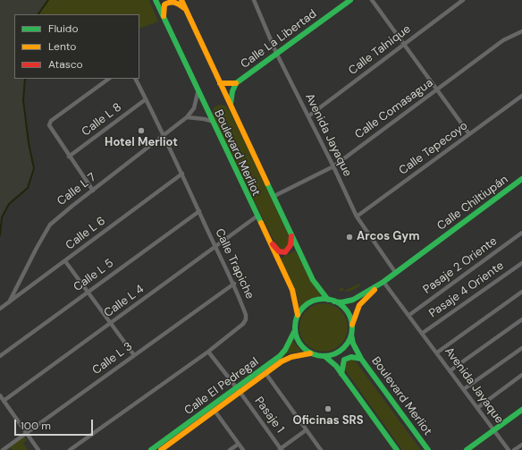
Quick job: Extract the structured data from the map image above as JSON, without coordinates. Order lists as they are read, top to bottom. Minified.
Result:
{"streets":{"main road":["Calle La Libertad","Boulevard Merliot","Calle Chiltiupán","Calle El Pedregal"],"street":["Calle Talnique","Calle Comasagua","Calle L 8","Avenida Jayaque","Calle Tepecoyo","Calle L 7","Calle L 6","Calle Trapiche","Pasaje 2 Oriente","Calle L 5","Pasaje 4 Oriente","Calle L 4","Calle L 3","Pasaje 1"]},"crossings":[["Calle La Libertad","Avenida Jayaque"],["Calle La Libertad","Boulevard Merliot"],["Calle Talnique","Avenida Jayaque"],["Calle Comasagua","Avenida Jayaque"],["Calle Comasagua","Boulevard Merliot"],["Calle L 8","Calle Trapiche"],["Avenida Jayaque","Calle Tepecoyo"],["Avenida Jayaque","Calle Chiltiupán"],["Avenida Jayaque","Pasaje 2 Oriente"],["Avenida Jayaque","Pasaje 4 Oriente"],["Boulevard Merliot","Calle L 7"],["Boulevard Merliot","Calle Chiltiupán"],["Boulevard Merliot","Calle L 4"],["Boulevard Merliot","Calle El Pedregal"],["Calle L 7","Calle L 6"],["Calle L 7","Calle Trapiche"],["Calle Chiltiupán","Calle El Pedregal"],["Calle L 6","Calle Trapiche"],["Calle Trapiche","Calle L 5"],["Calle Trapiche","Calle L 4"],["Calle Trapiche","Calle L 3"],["Calle Trapiche","Pasaje 1"],["Calle El Pedregal","Pasaje 1"]],"places":["Hotel Merliot","Arcos Gym","Oficinas SRS"],"legend":["Fluido","Lento","Atasco"],"scale_bar":"100 m"}
